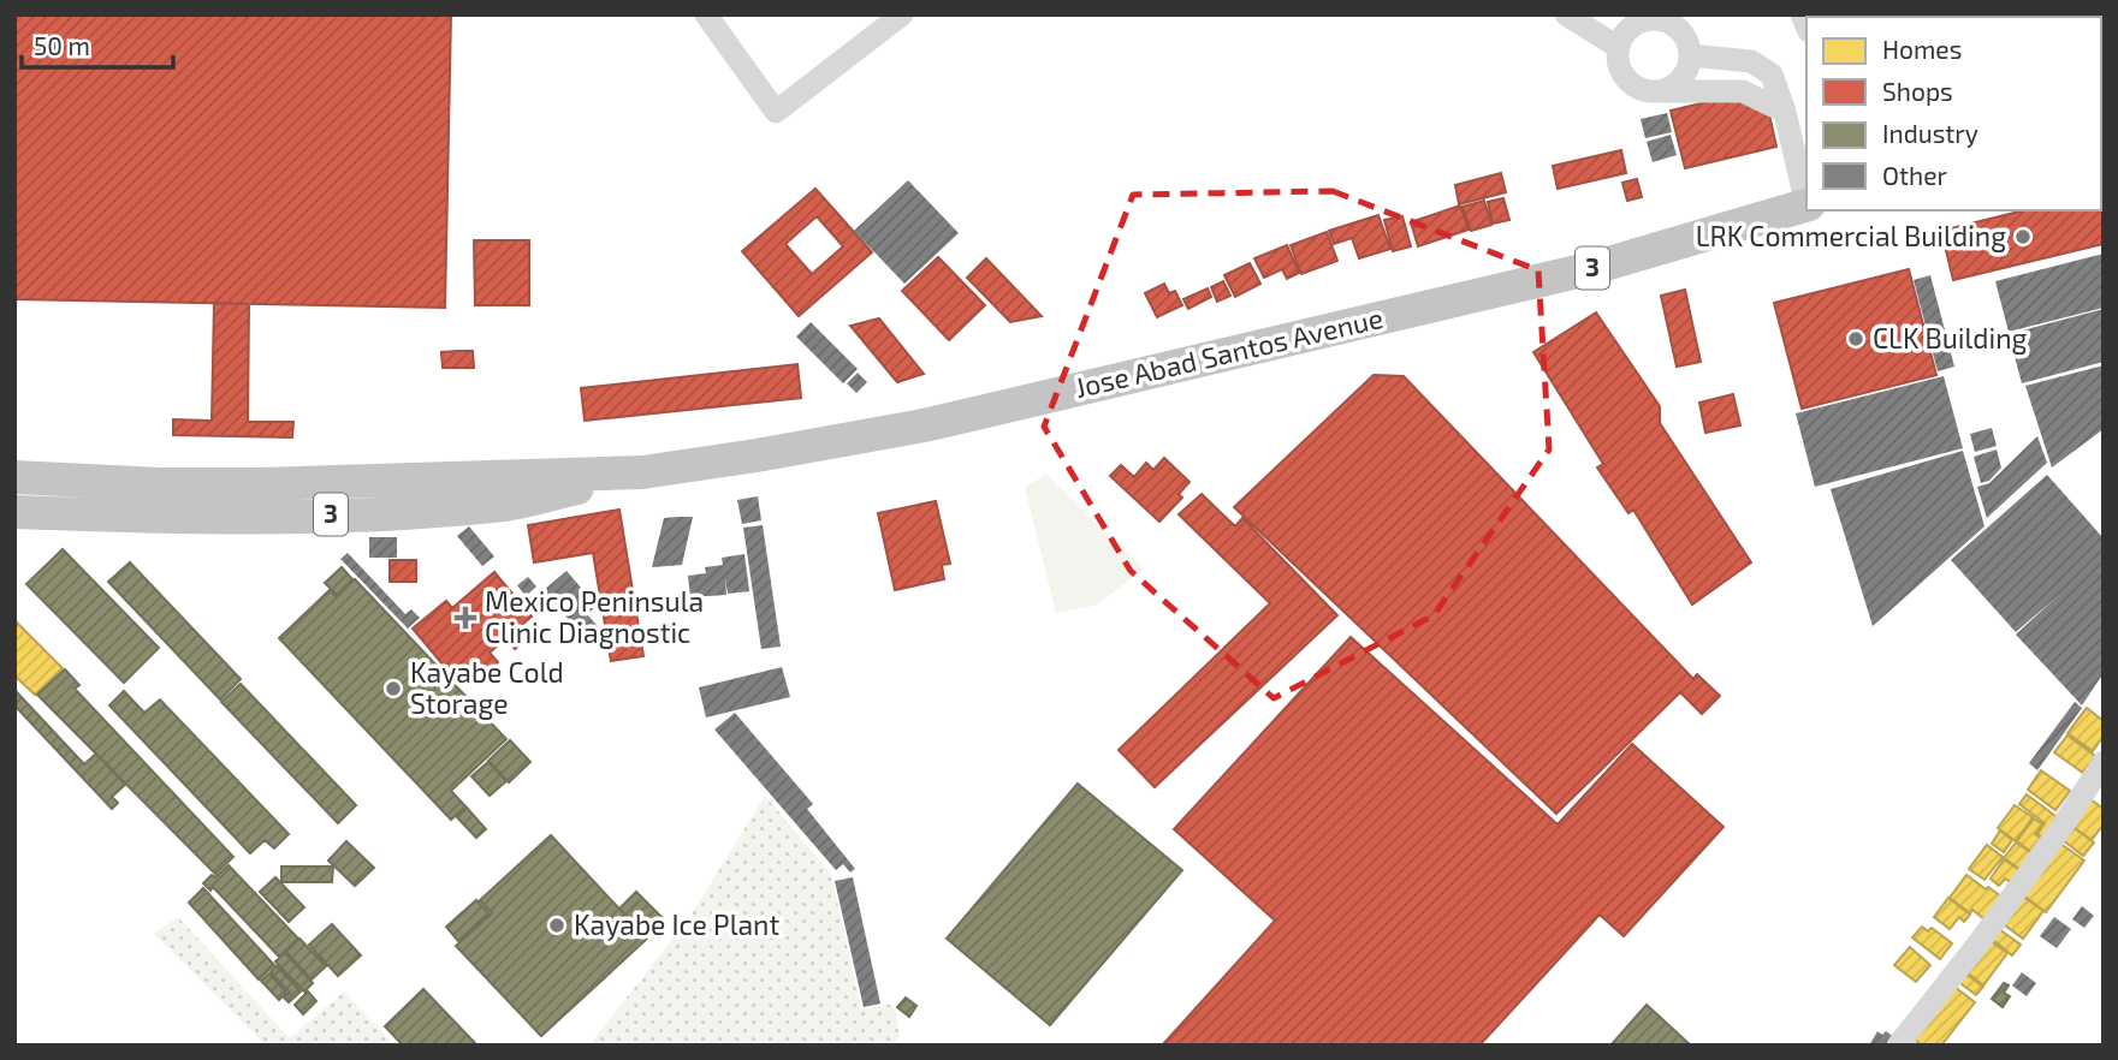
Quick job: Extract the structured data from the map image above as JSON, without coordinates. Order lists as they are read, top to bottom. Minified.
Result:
{"streets":{"highway":["3","Jose Abad Santos Avenue"]},"places":{"other":["LRK Commercial Building","CLK Building","Kayabe Cold Storage","Kayabe Ice Plant"],"health":["Mexico Peninsula Clinic Diagnostic"]},"legend":["Homes","Shops","Industry","Other"],"scale_bar":"50 m"}
